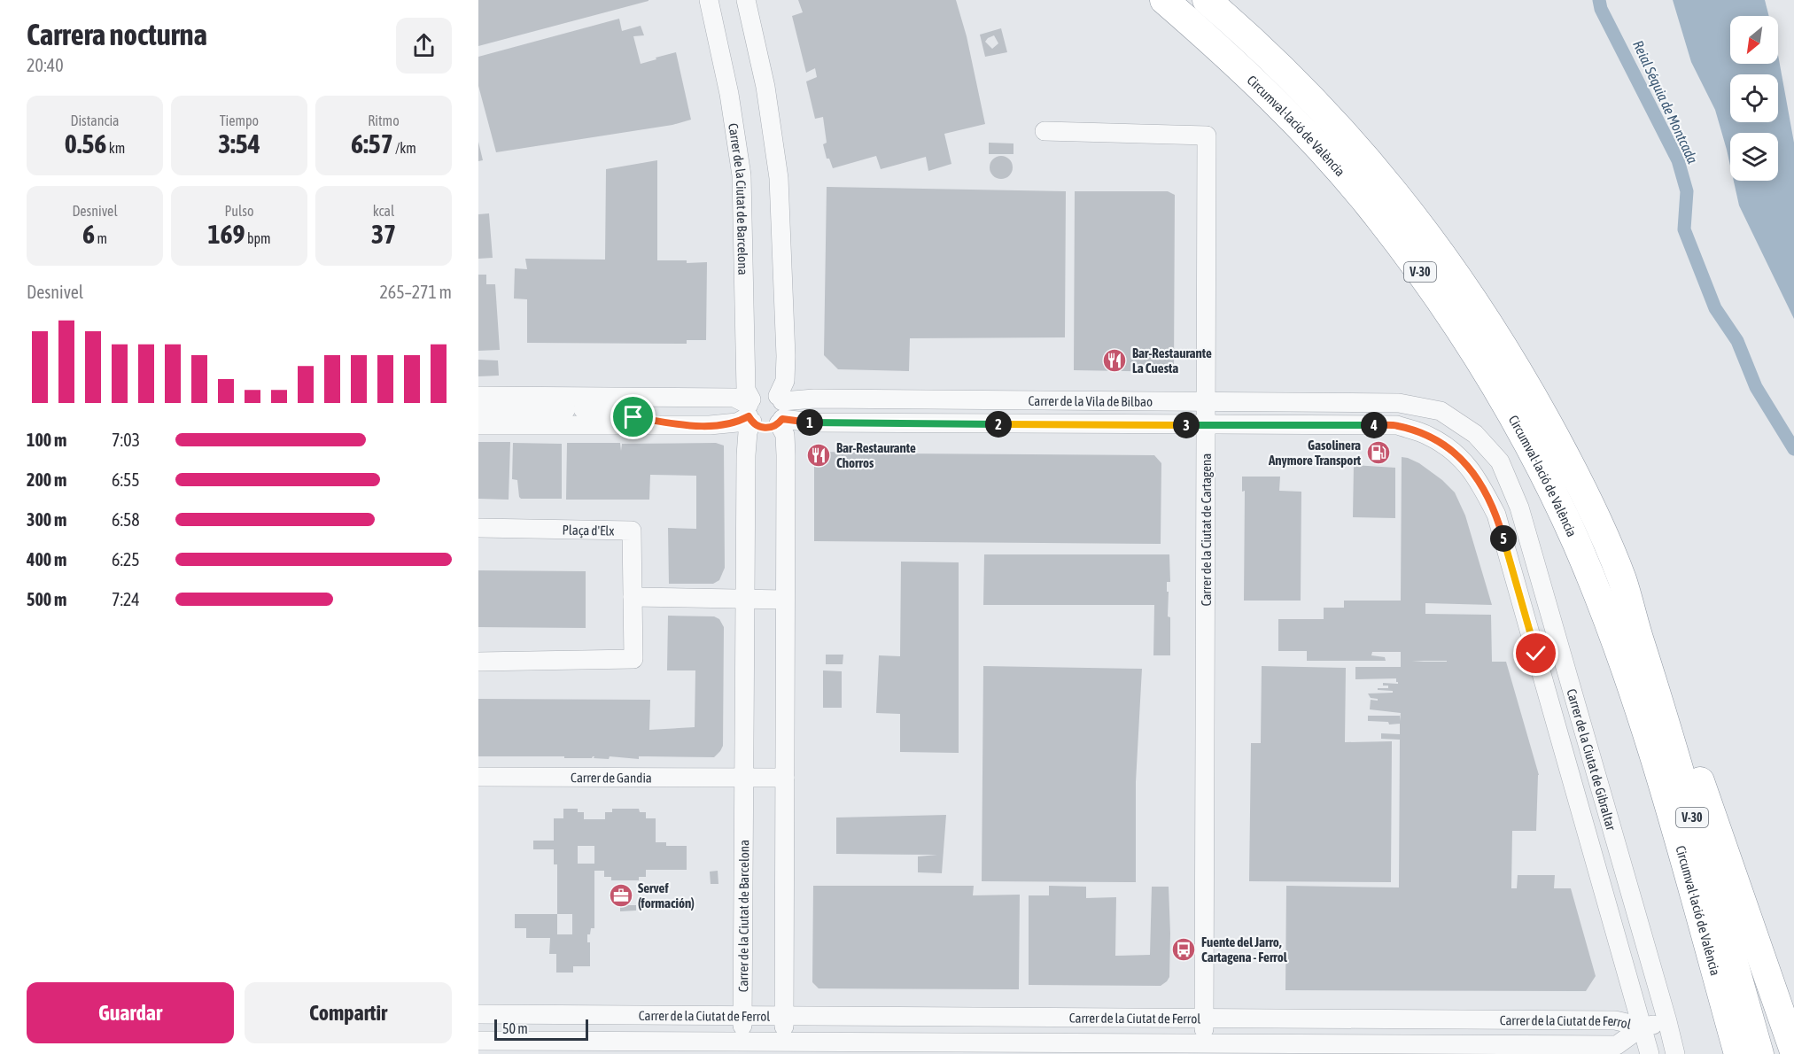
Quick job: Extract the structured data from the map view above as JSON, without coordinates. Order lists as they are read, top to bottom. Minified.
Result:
{"streets":{"highway":["Circumval·lació de València","V-30"],"street":["Carrer de la Ciutat de Barcelona","Carrer de la Vila de Bilbao","Plaça d'Elx","Carrer de la Ciutat de Cartagena","Carrer de la Ciutat de Gibraltar","Carrer de Gandia","Carrer de la Ciutat de Ferrol"]},"crossings":[["Carrer de la Ciutat de Barcelona","Carrer de Gandia"],["Carrer de la Ciutat de Barcelona","Carrer de la Ciutat de Ferrol"],["Carrer de la Vila de Bilbao","Carrer de la Ciutat de Cartagena"],["Carrer de la Vila de Bilbao","Carrer de la Ciutat de Gibraltar"],["Carrer de la Ciutat de Cartagena","Carrer de la Ciutat de Ferrol"],["Carrer de la Ciutat de Gibraltar","Carrer de la Ciutat de Ferrol"]],"water":["Reial Séquia de Montcada"],"places":{"restaurant":["Bar-Restaurante La Cuesta","Bar-Restaurante Chorros"],"fuel station":["Gasolinera Anymore Transport"],"office":["Servef (formación)"],"bus stop":["Fuente del Jarro, Cartagena - Ferrol"]},"scale_bar":"50 m","north":"bottom left","page":{"heading":["Carrera nocturna","20:40"],"stats":[["Distancia","0.56 km"],["Tiempo","3:54"],["Ritmo","6:57 /km"],["Desnivel","6 m"],["Pulso","169 bpm"],["kcal","37"]],"chart":["Desnivel","265–271 m"],"pins":["1","2","3","4","5"],"list":[{"name":"100 m","note":"7:03"},{"name":"200 m","note":"6:55"},{"name":"300 m","note":"6:58"},{"name":"400 m","note":"6:25"},{"name":"500 m","note":"7:24"}],"buttons":["Guardar","Compartir"],"scale":"50 m"}}
